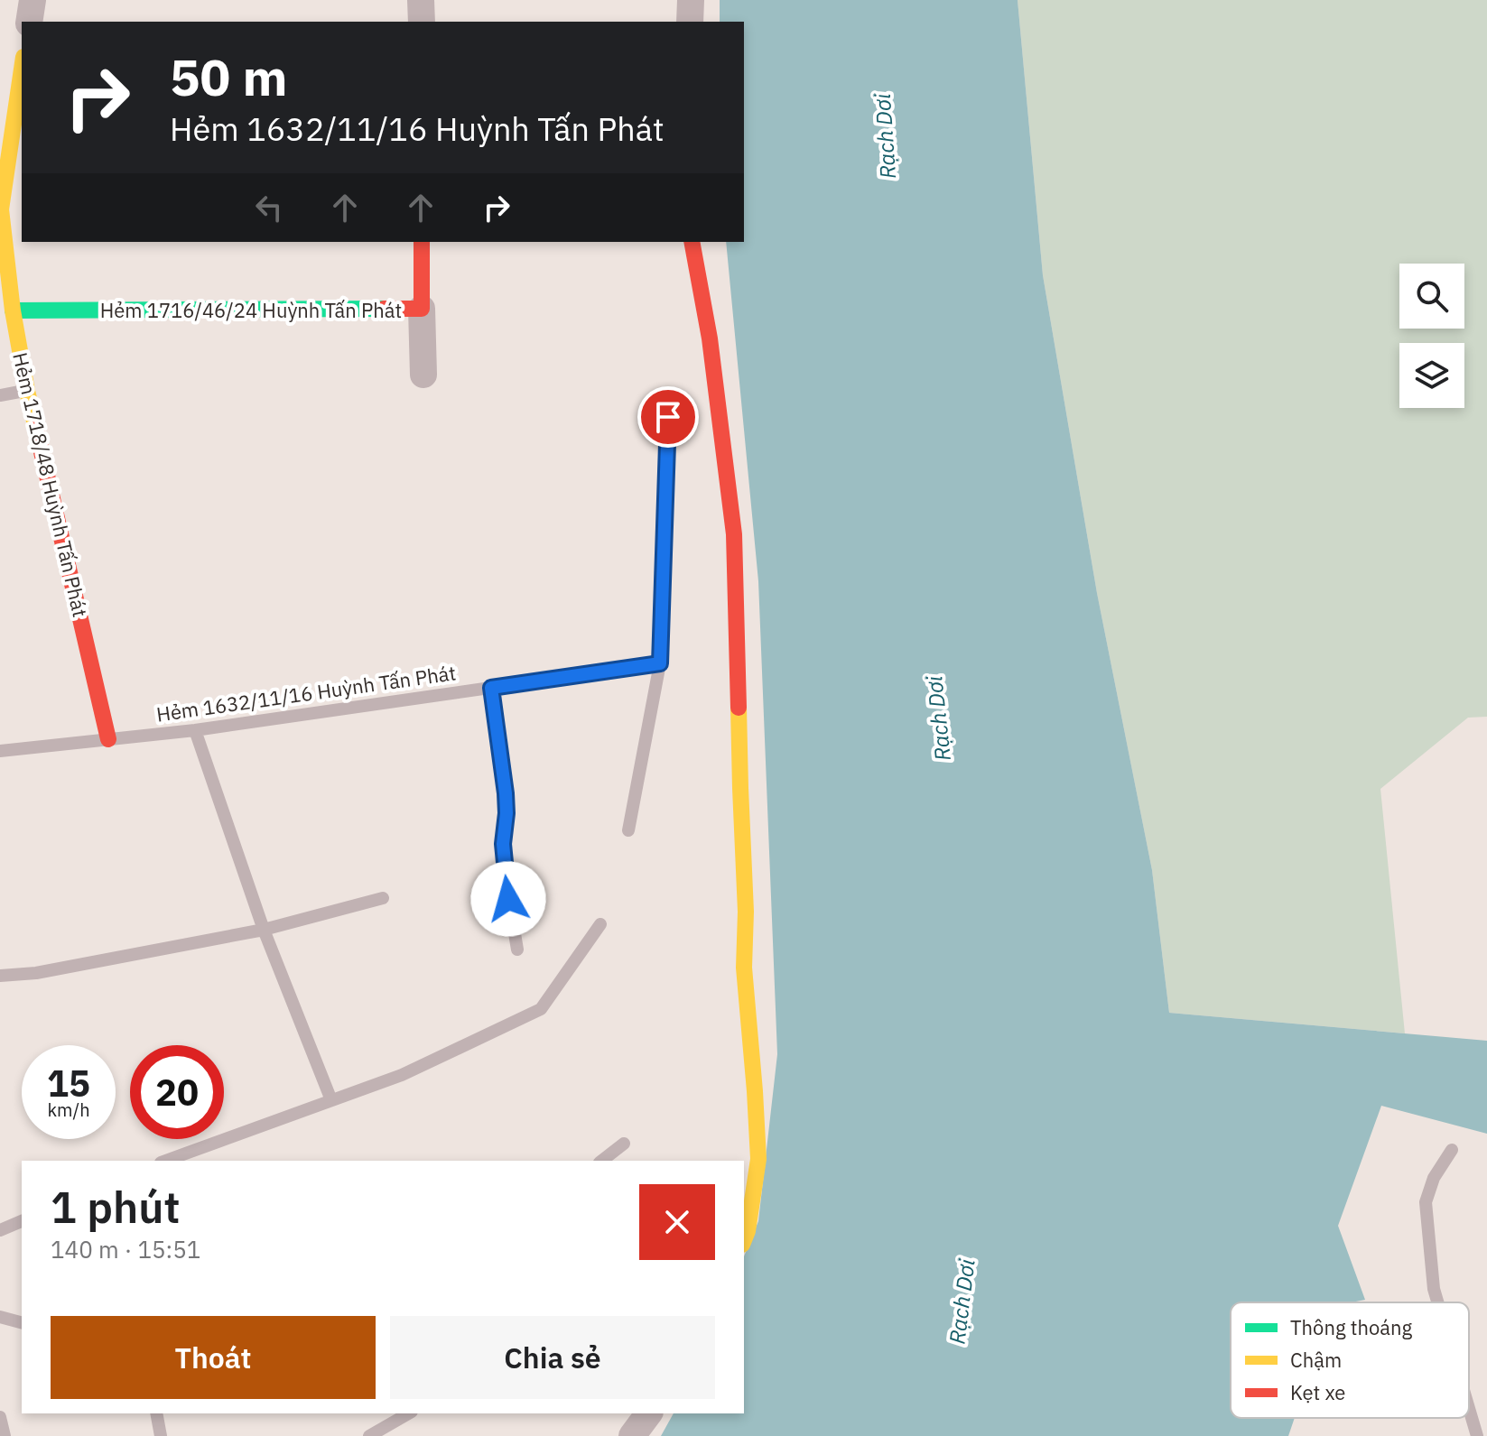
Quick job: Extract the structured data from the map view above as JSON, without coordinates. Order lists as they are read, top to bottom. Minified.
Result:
{"streets":{"street":["Hẻm 1716/46/24 Huỳnh Tấn Phát","Hẻm 1718/48 Huỳnh Tấn Phát"],"lane":["Hẻm 1632/11/16 Huỳnh Tấn Phát"]},"crossings":[["Hẻm 1716/46/24 Huỳnh Tấn Phát","Hẻm 1718/48 Huỳnh Tấn Phát"],["Hẻm 1718/48 Huỳnh Tấn Phát","Hẻm 1632/11/16 Huỳnh Tấn Phát"]],"water":["Rạch Dơi"],"legend":["Thông thoáng","Chậm","Kẹt xe"],"page":{"turn":["50 m","Hẻm 1632/11/16 Huỳnh Tấn Phát"],"speed":"15 km/h","limit":"20","heading":["1 phút","140 m · 15:51"],"buttons":["Thoát","Chia sẻ"]}}
